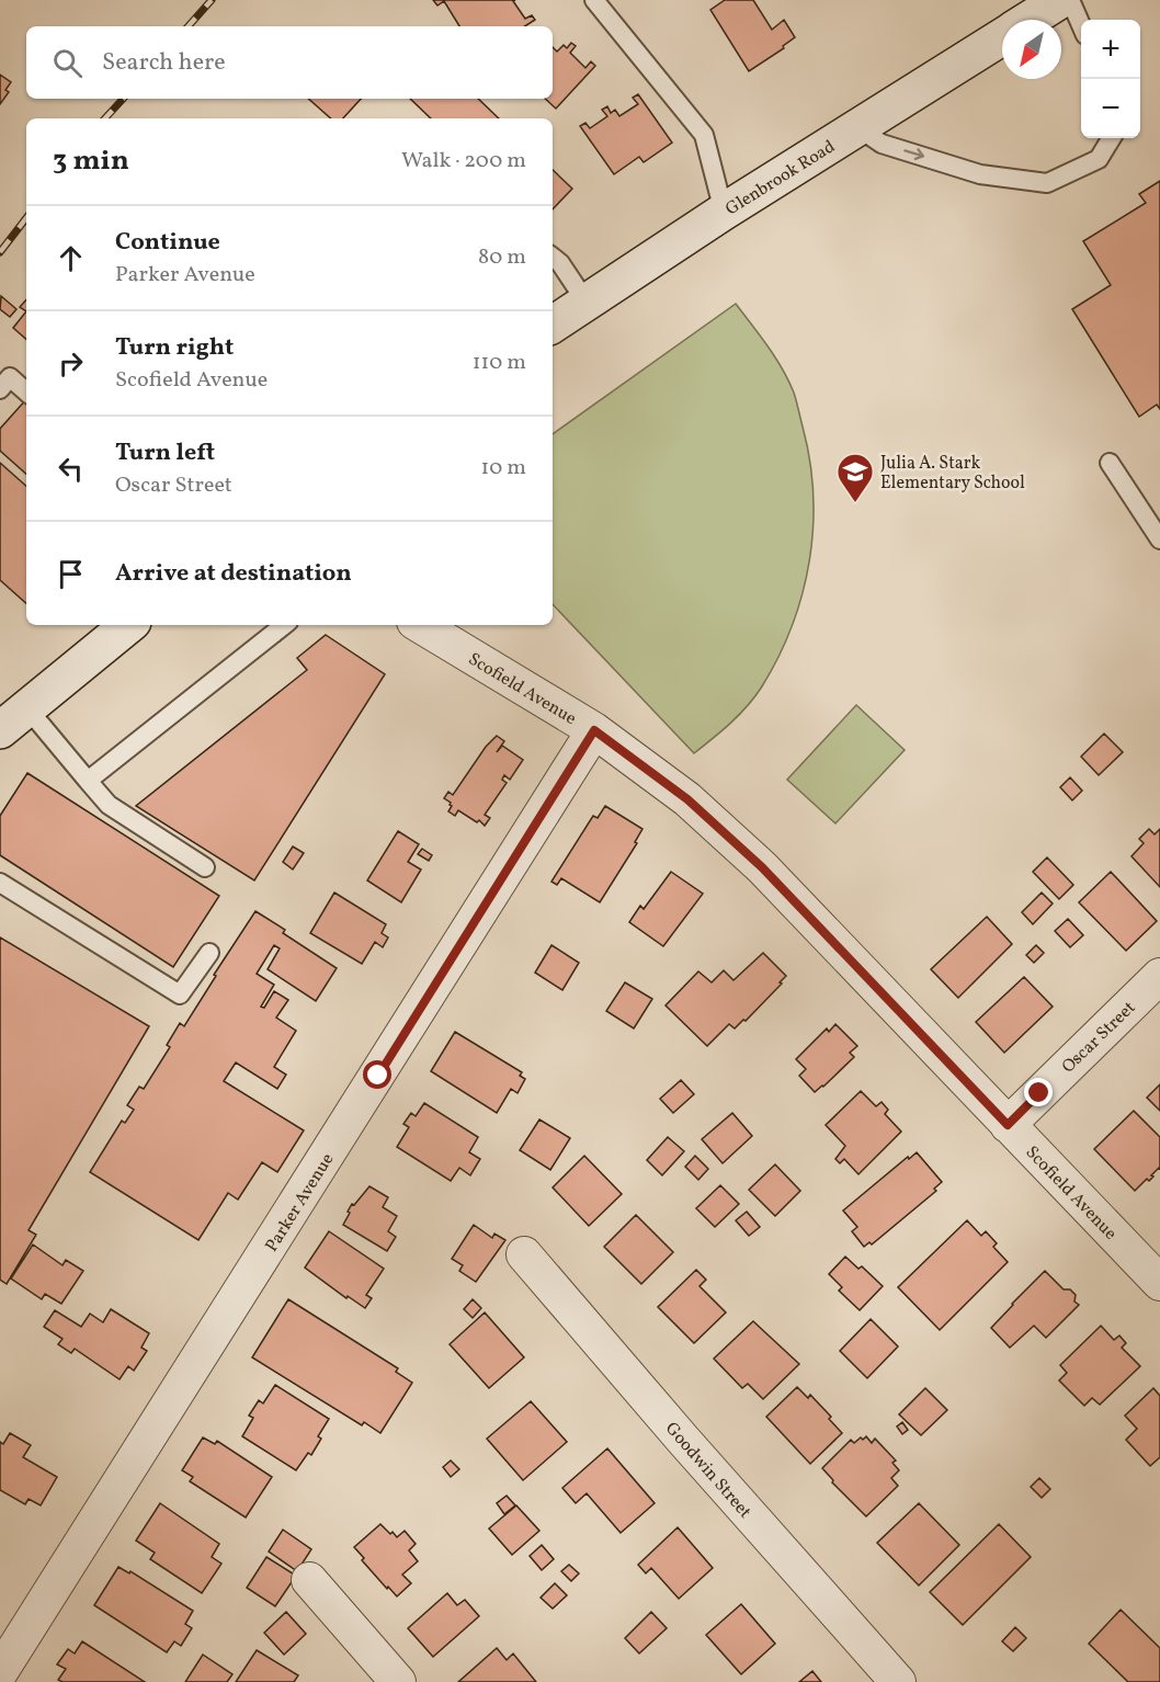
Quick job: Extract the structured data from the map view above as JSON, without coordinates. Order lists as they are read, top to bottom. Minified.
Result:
{"streets":{"street":["Glenbrook Road","Scofield Avenue","Oscar Street","Parker Avenue","Goodwin Street"]},"crossings":[["Scofield Avenue","Oscar Street"],["Scofield Avenue","Parker Avenue"]],"places":{"school or university":["Julia A. Stark Elementary School"]},"north":"bottom left","page":{"map_buttons":["+","−"],"search":"Search here","heading":["3 min","Walk · 200 m"],"list":[["Continue","Parker Avenue","80 m"],["Turn right","Scofield Avenue","110 m"],["Turn left","Oscar Street","10 m"],"Arrive at destination"]}}
